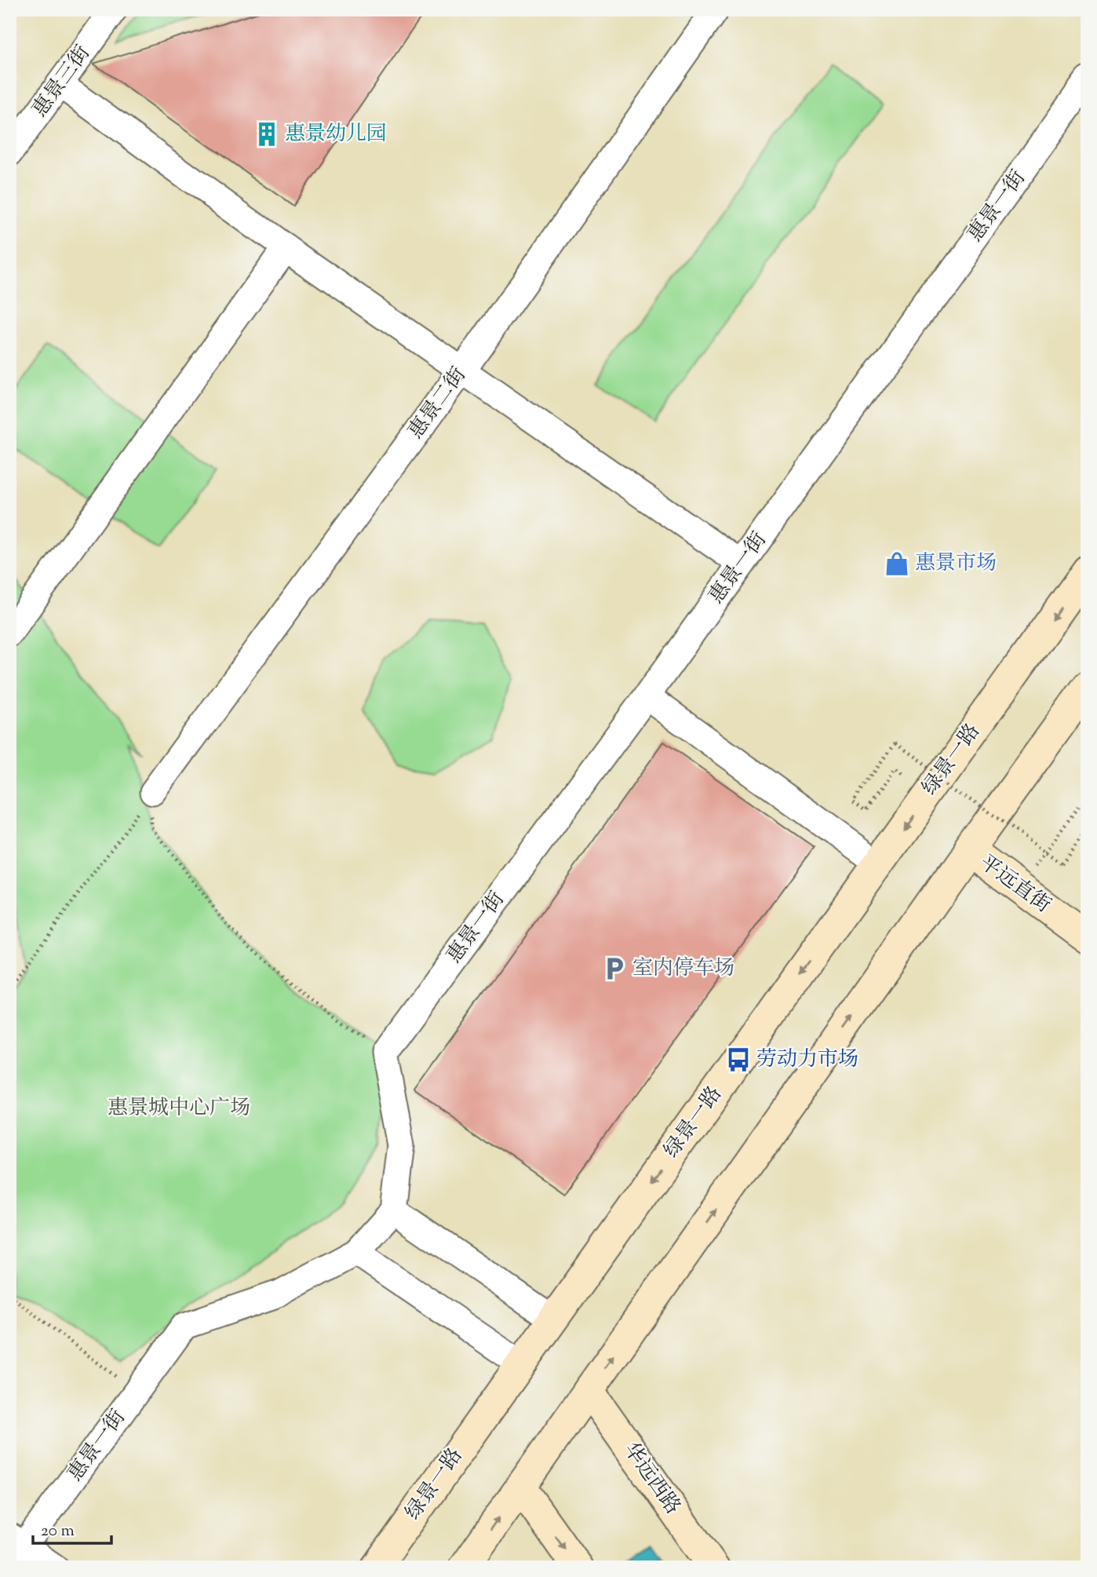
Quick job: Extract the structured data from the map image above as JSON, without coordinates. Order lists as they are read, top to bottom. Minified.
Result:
{"streets":{"main road":["绿景一路","平远直街","华远西路"],"street":["惠景三街","惠景一街","惠景二街"]},"parks":["惠景城中心广场"],"places":{"building":["惠景幼儿园"],"shop":["惠景市场"],"parking":["室内停车场"],"bus stop":["劳动力市场"]},"scale_bar":"20 m"}
